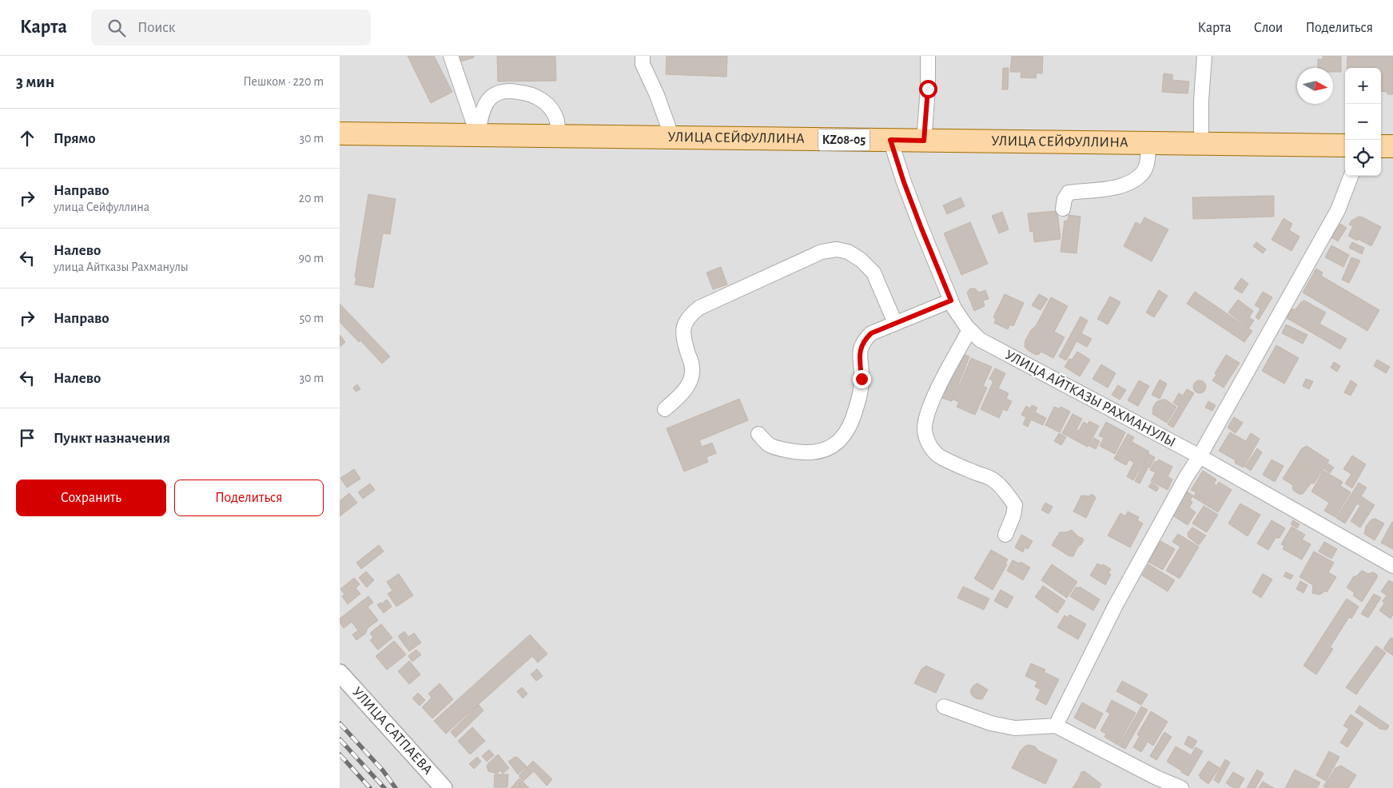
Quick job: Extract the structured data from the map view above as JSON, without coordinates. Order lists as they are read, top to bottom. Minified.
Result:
{"streets":{"main road":["УЛИЦА СЕЙФУЛЛИНА","KZ08-05"],"street":["УЛИЦА АЙТКАЗЫ РАХМАНУЛЫ","УЛИЦА САТПАЕВА"]},"crossings":[["УЛИЦА СЕЙФУЛЛИНА","УЛИЦА АЙТКАЗЫ РАХМАНУЛЫ"]],"north":"right","page":{"header":"Карта","search":"Поиск","nav":["Карта","Слои","Поделиться"],"heading":["3 мин","Пешком · 220 m"],"map_buttons":["+","−"],"list":[["Прямо","30 m"],["Направо","улица Сейфуллина","20 m"],["Налево","улица Айтказы Рахманулы","90 m"],["Направо","50 m"],["Налево","30 m"],"Пункт назначения"],"buttons":["Сохранить","Поделиться"]}}
